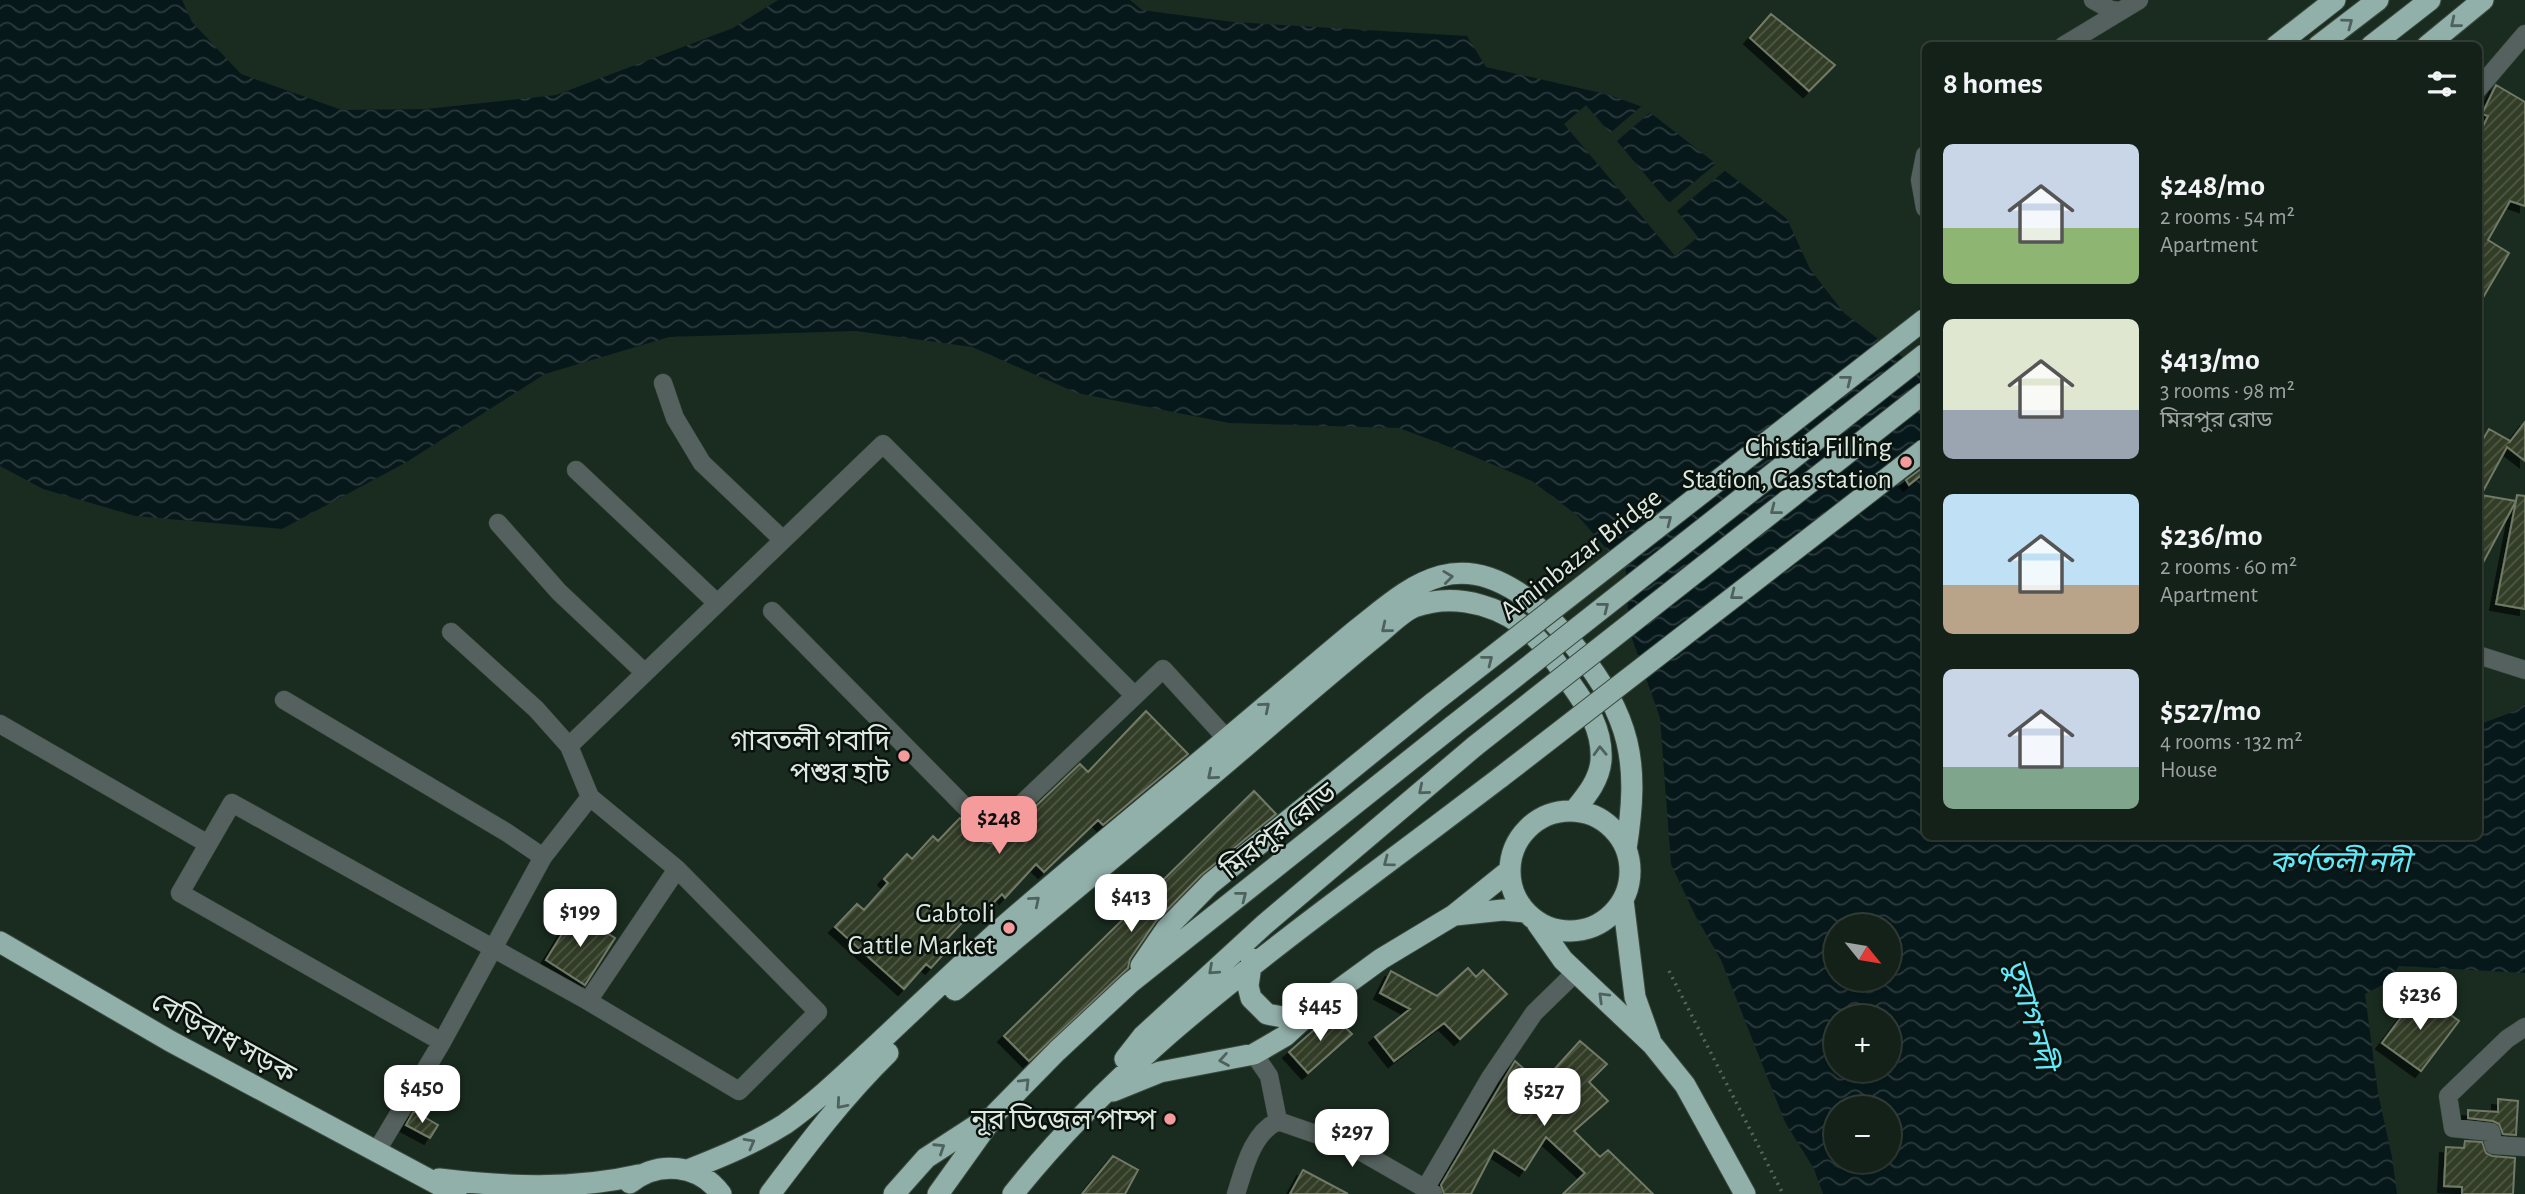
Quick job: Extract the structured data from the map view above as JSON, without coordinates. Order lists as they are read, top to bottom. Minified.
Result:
{"streets":{"highway":["Aminbazar Bridge","মিরপুর রোড","বেড়িবাধ সড়ক"]},"crossings":[["Aminbazar Bridge","মিরপুর রোড"]],"water":["কর্ণতলী নদী","তুরাগ নদী"],"places":["Chistia Filling Station, Gas station","গাবতলী গবাদি পশুর হাট","Gabtoli Cattle Market","নূর ডিজেল পাম্প"],"north":"bottom right","page":{"heading":"8 homes","list":[{"name":"$248/mo","note":"2 rooms · 54 m² · Apartment"},{"name":"$413/mo","note":"3 rooms · 98 m² · মিরপুর রোড"},{"name":"$236/mo","note":"2 rooms · 60 m² · Apartment"},{"name":"$527/mo","note":"4 rooms · 132 m² · House"}],"price":["$248","$413","$199","$236","$445","$450","$527","$297"],"map_buttons":["+","−"]}}
